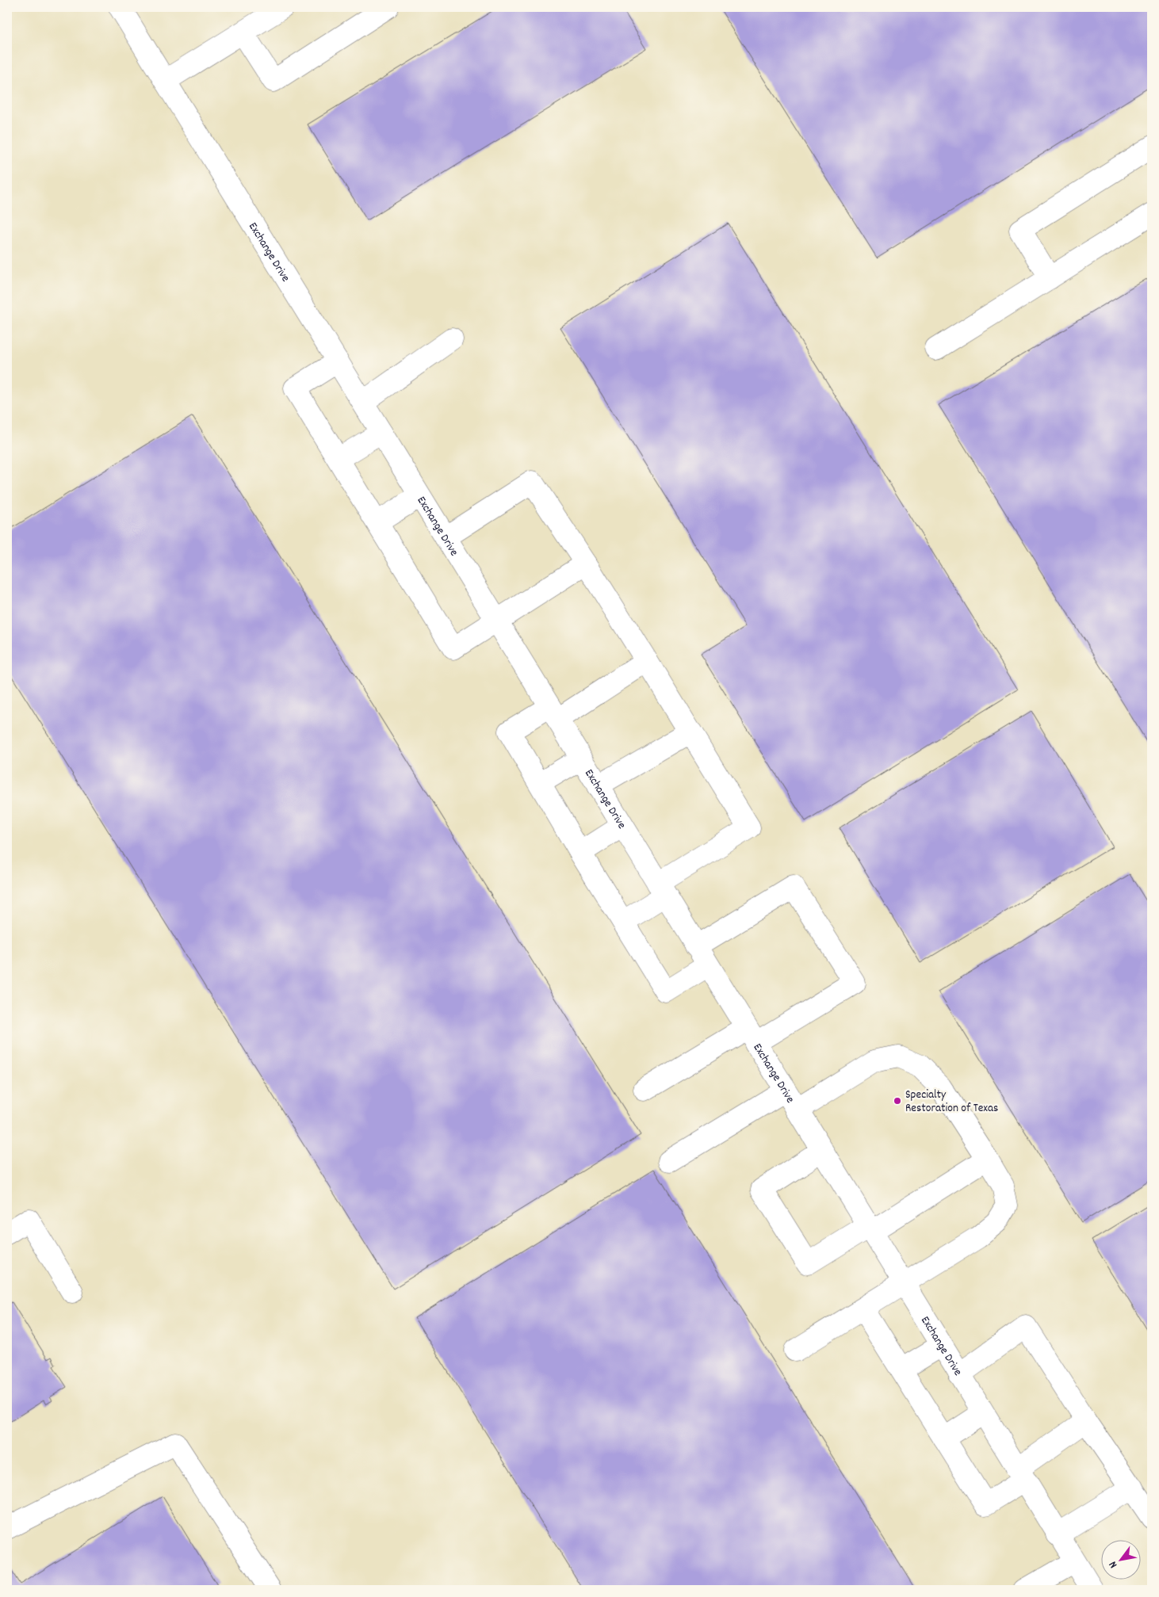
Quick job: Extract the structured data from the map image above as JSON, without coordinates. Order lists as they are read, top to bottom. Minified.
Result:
{"streets":{"street":["Exchange Drive"]},"places":["Specialty Restoration of Texas"],"north":"bottom left"}
